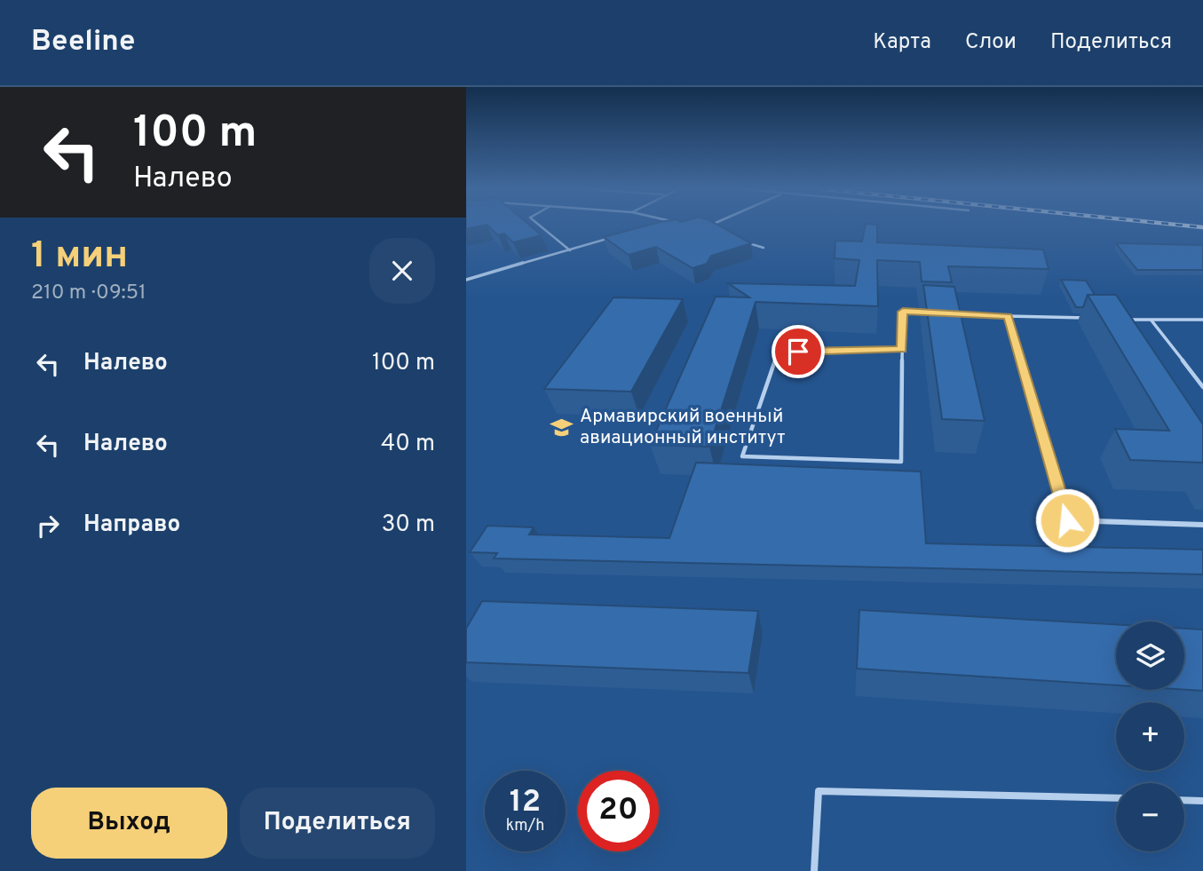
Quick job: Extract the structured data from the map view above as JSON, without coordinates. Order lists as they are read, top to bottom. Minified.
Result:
{"places":{"school or university":["Армавирский военный авиационный институт"]},"page":{"header":"Beeline","nav":["Карта","Слои","Поделиться"],"turn":["100 m","Налево"],"heading":["1 мин","210 m · 09:51"],"list":[{"name":"Налево","value":"100 m"},{"name":"Налево","value":"40 m"},{"name":"Направо","value":"30 m"}],"map_buttons":["+","−"],"speed":"12 km/h","limit":"20","buttons":["Выход","Поделиться"]}}
